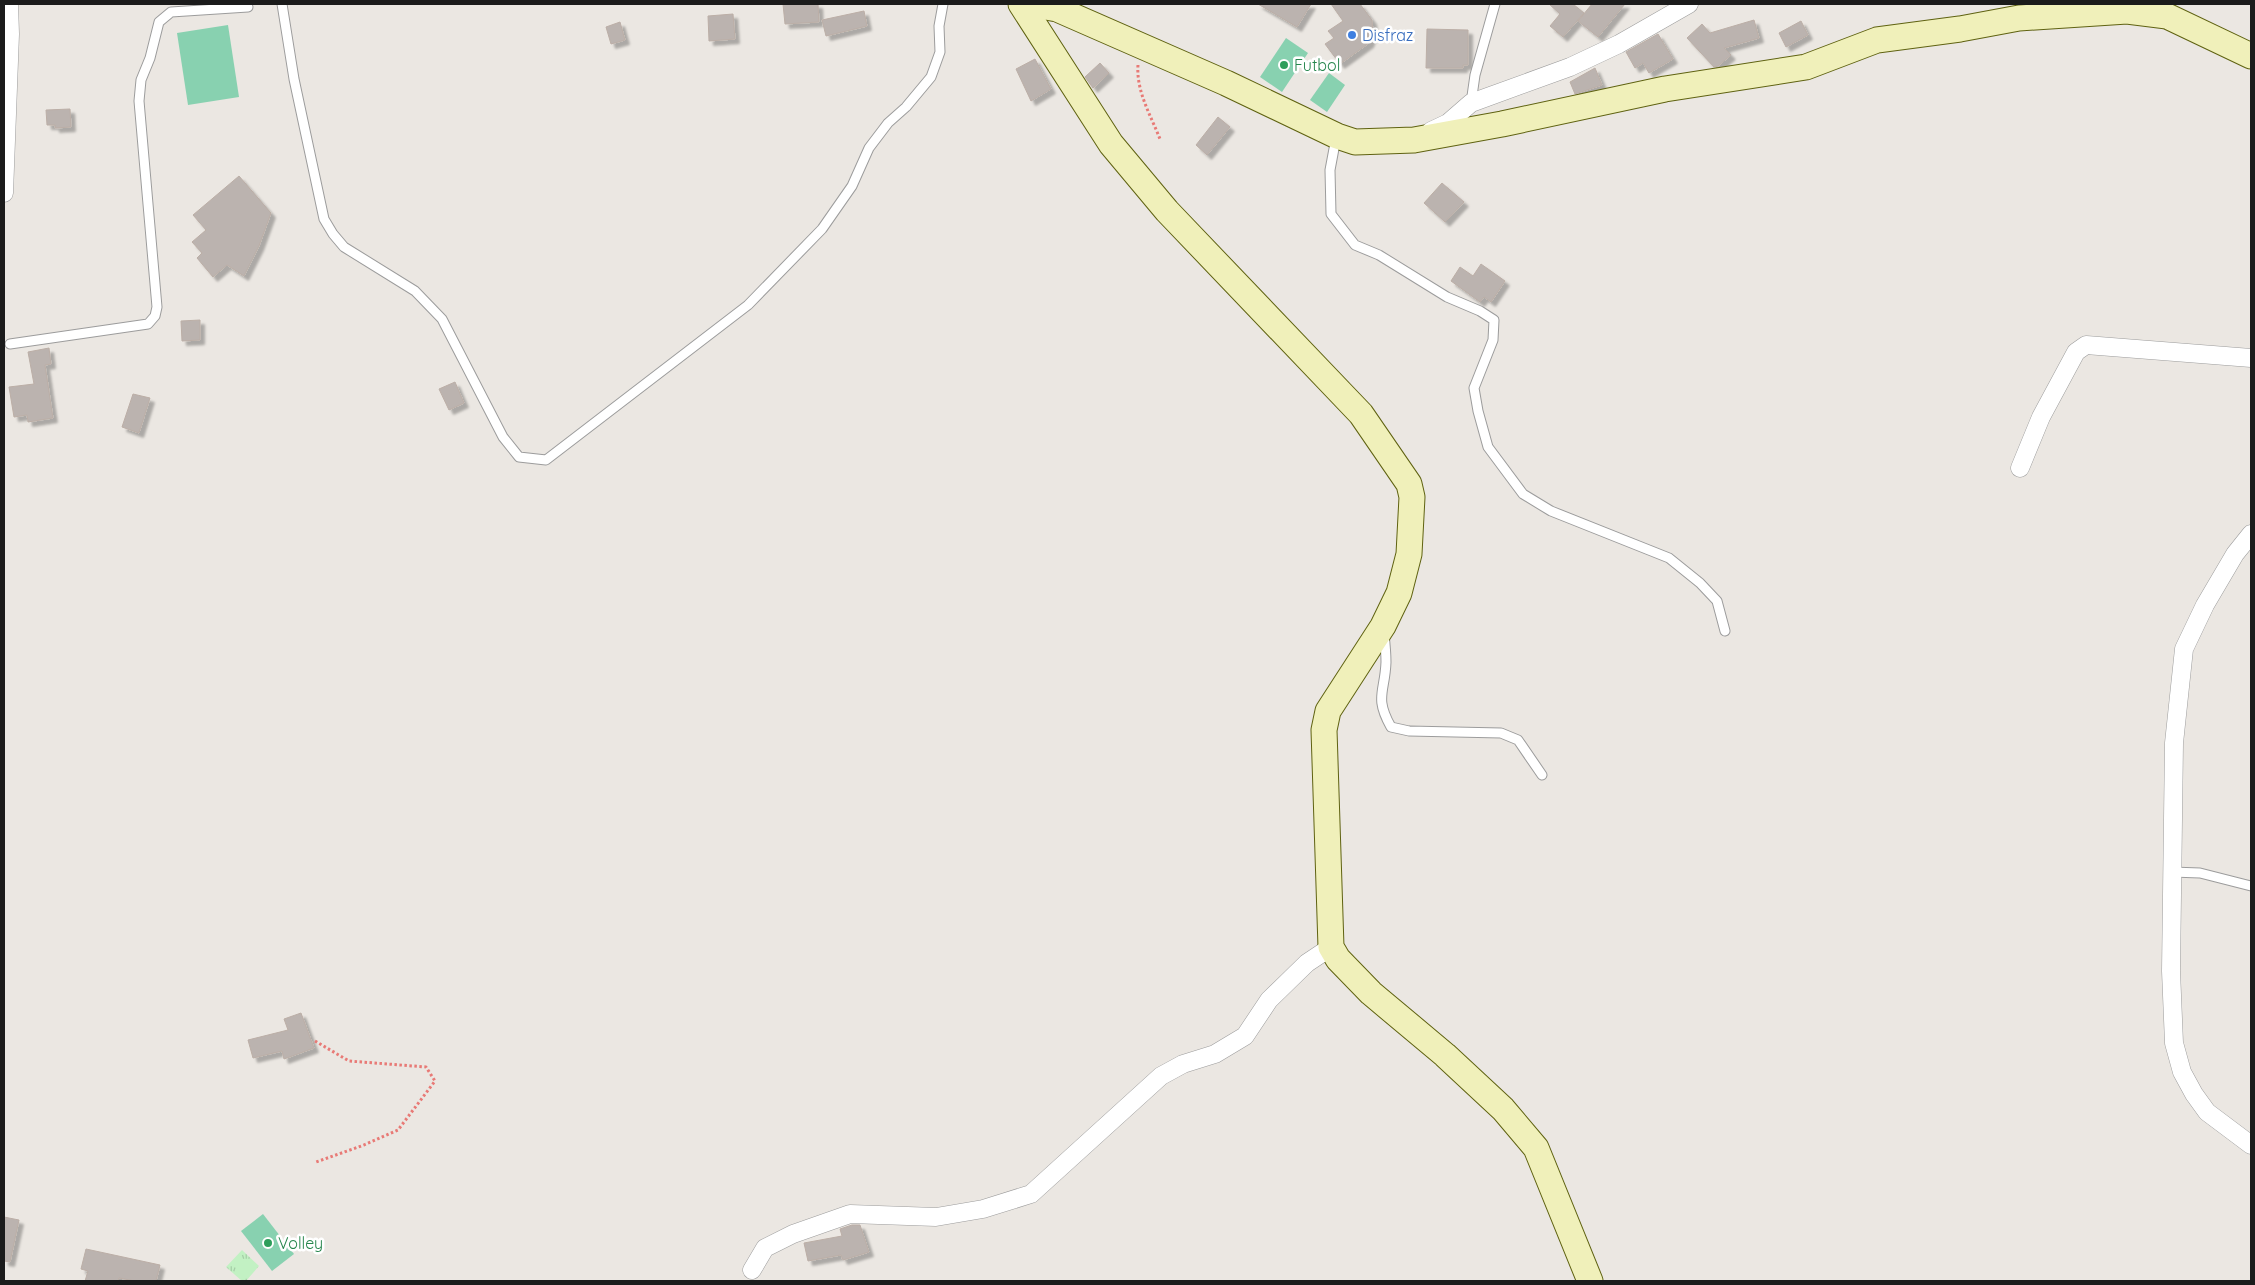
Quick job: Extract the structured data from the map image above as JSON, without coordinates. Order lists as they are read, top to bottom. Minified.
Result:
{"places":["Disfraz","Futbol","Volley"]}
